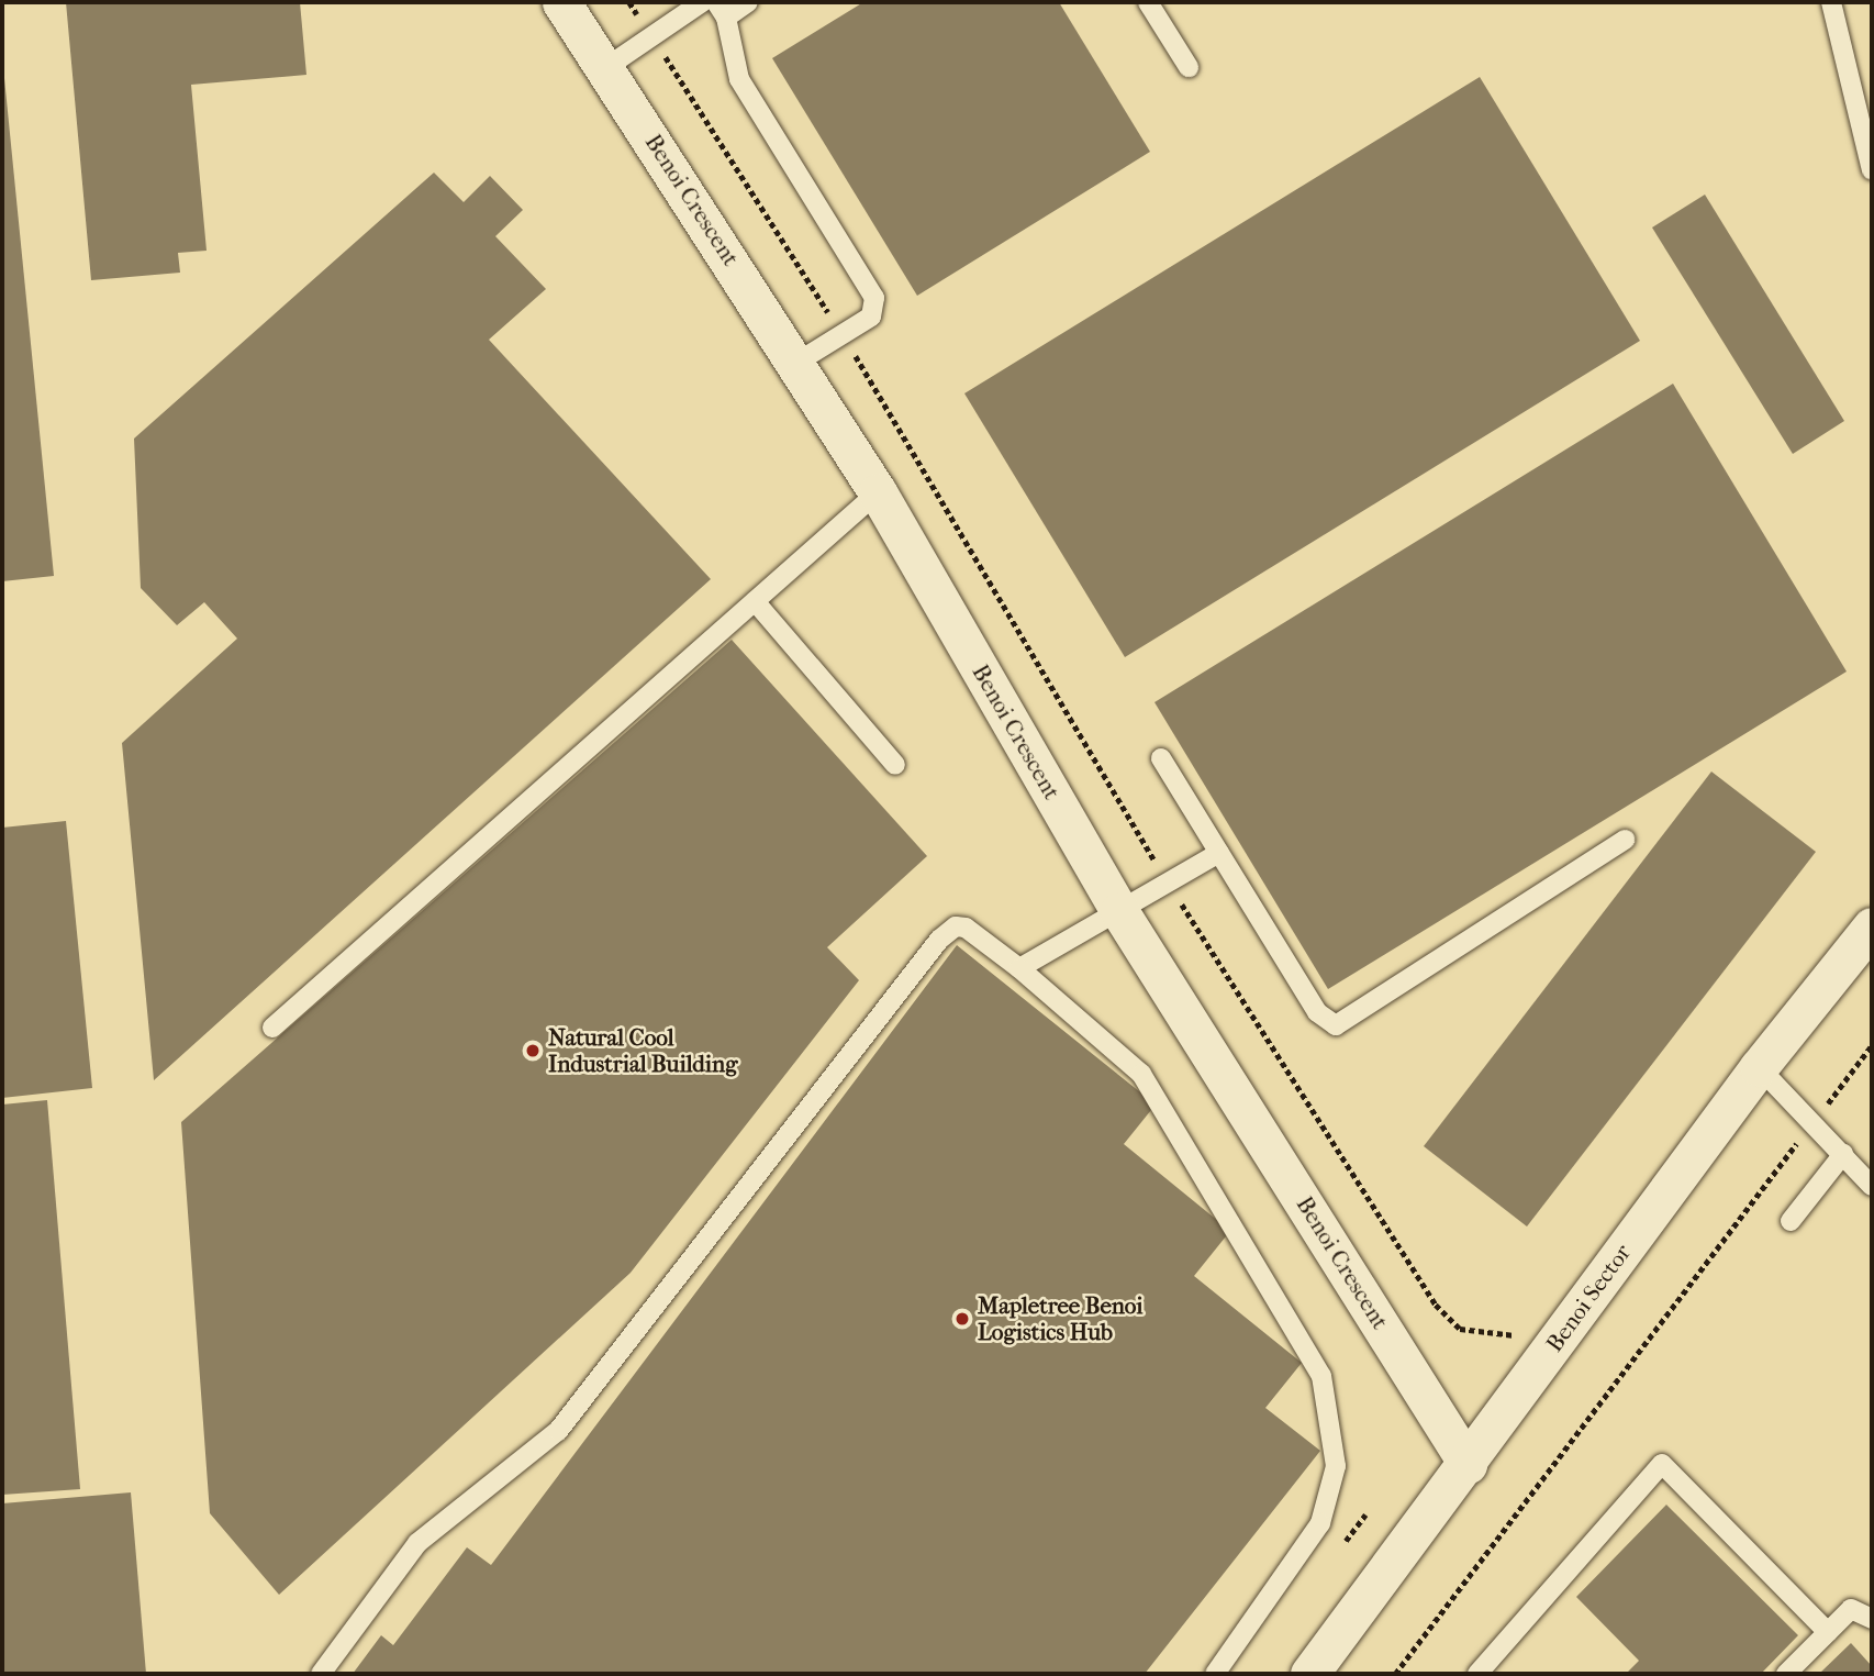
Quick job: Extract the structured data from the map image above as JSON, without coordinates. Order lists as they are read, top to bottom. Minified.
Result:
{"streets":{"street":["Benoi Crescent","Benoi Sector"]},"crossings":[["Benoi Crescent","Benoi Sector"]],"places":["Natural Cool Industrial Building","Mapletree Benoi Logistics Hub"]}
